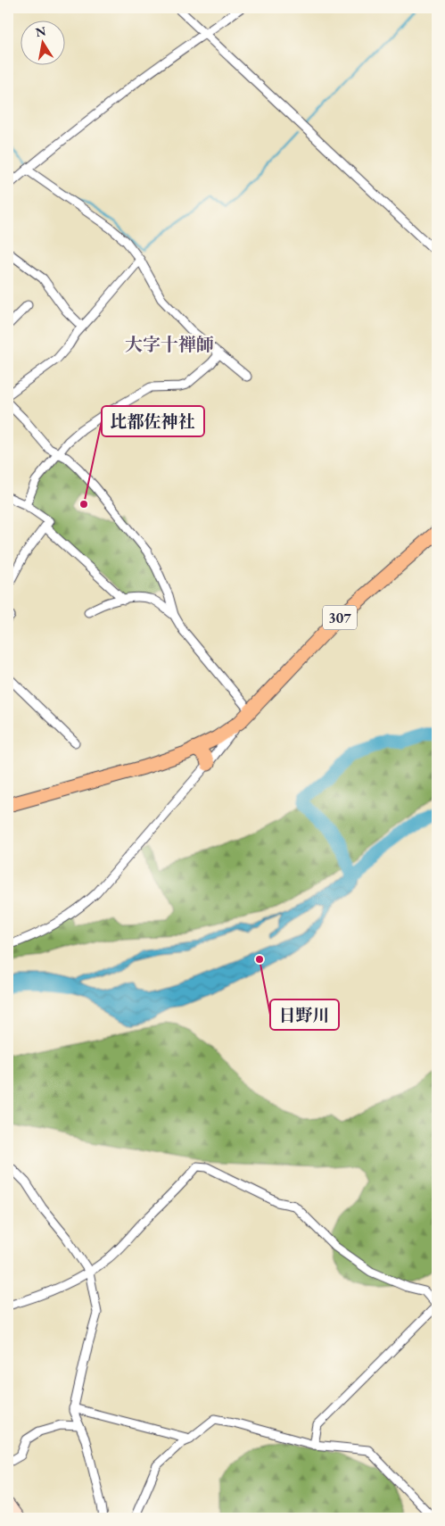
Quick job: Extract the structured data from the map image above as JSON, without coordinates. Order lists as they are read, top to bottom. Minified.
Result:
{"streets":{"highway":["307"]},"districts":["大字十禅師"],"places":["比都佐神社","日野川"],"north":"top"}
